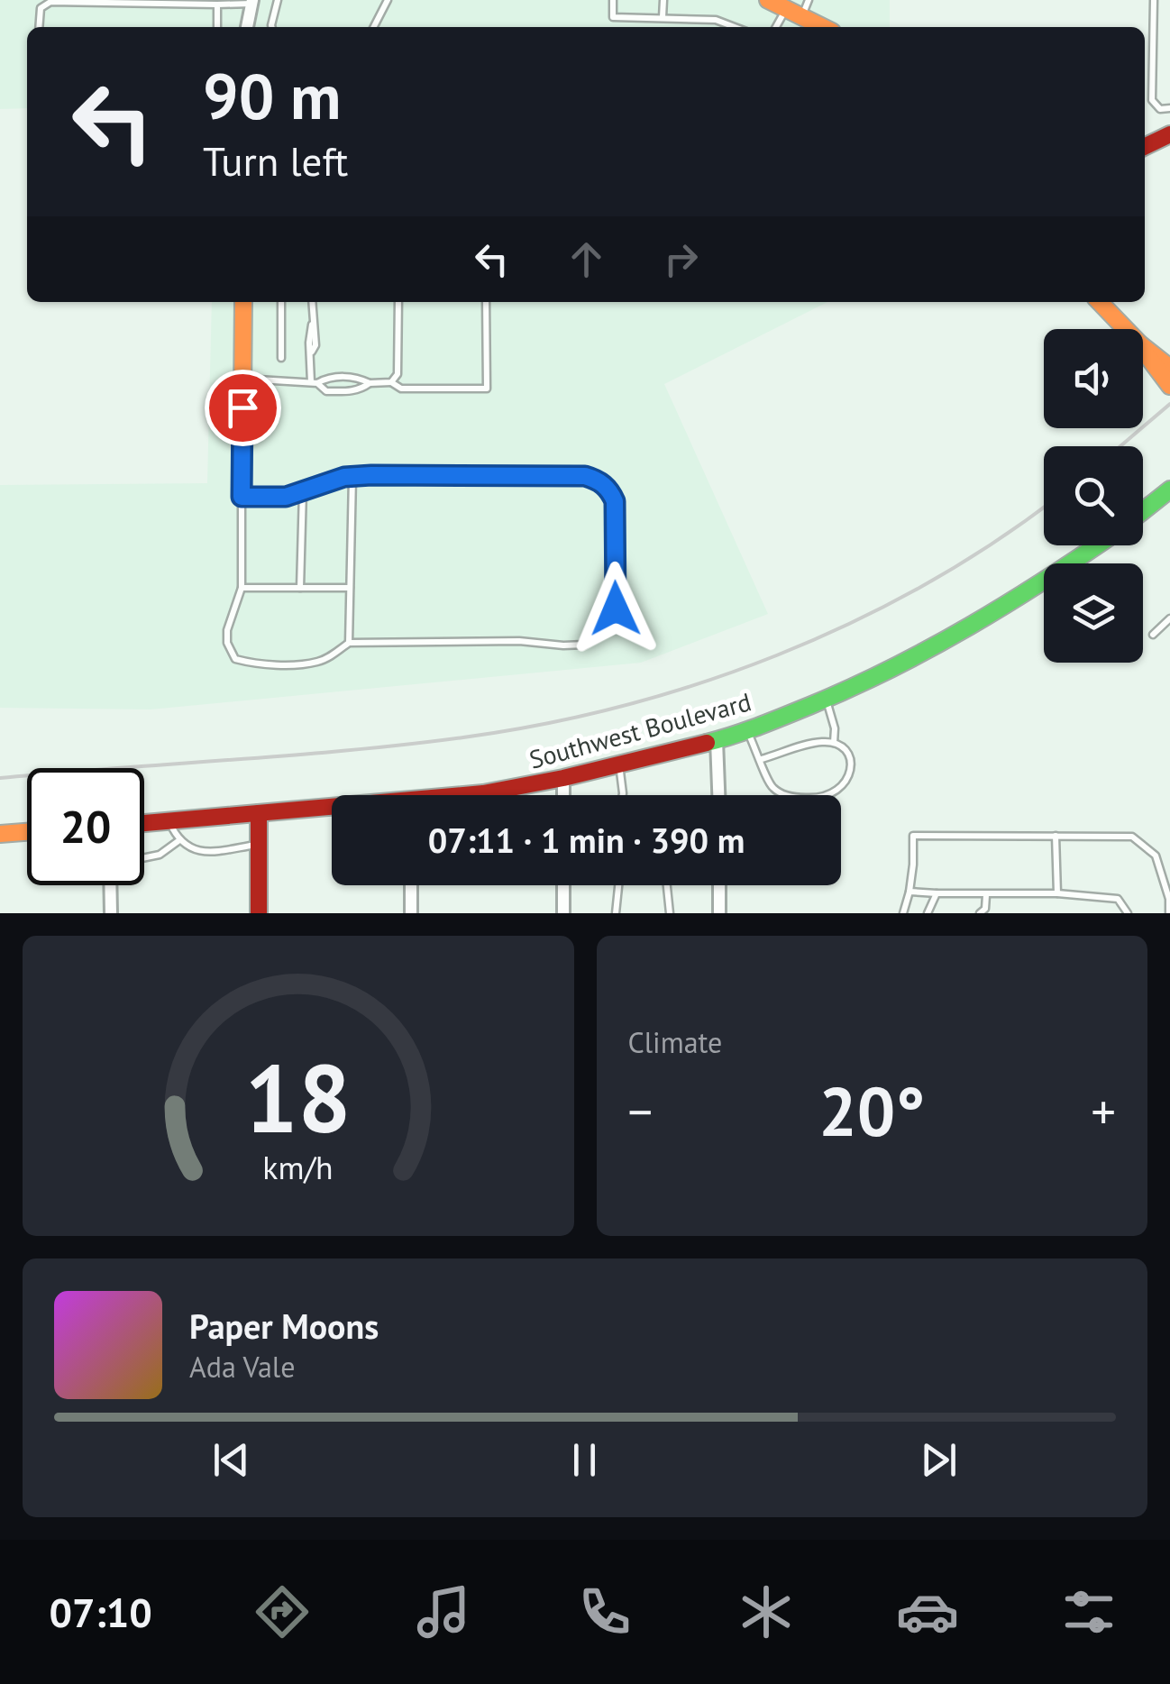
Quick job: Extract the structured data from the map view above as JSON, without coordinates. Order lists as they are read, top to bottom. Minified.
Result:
{"streets":{"street":["Southwest Boulevard"]},"page":{"turn":["90 m","Turn left"],"limit":"20","trip":"07:11 · 1 min · 390 m","tile":"Climate","heat":["−","20°","+"],"song":["Paper Moons","Ada Vale"],"tabs":"07:10","gauge":["18","km/h"]}}
